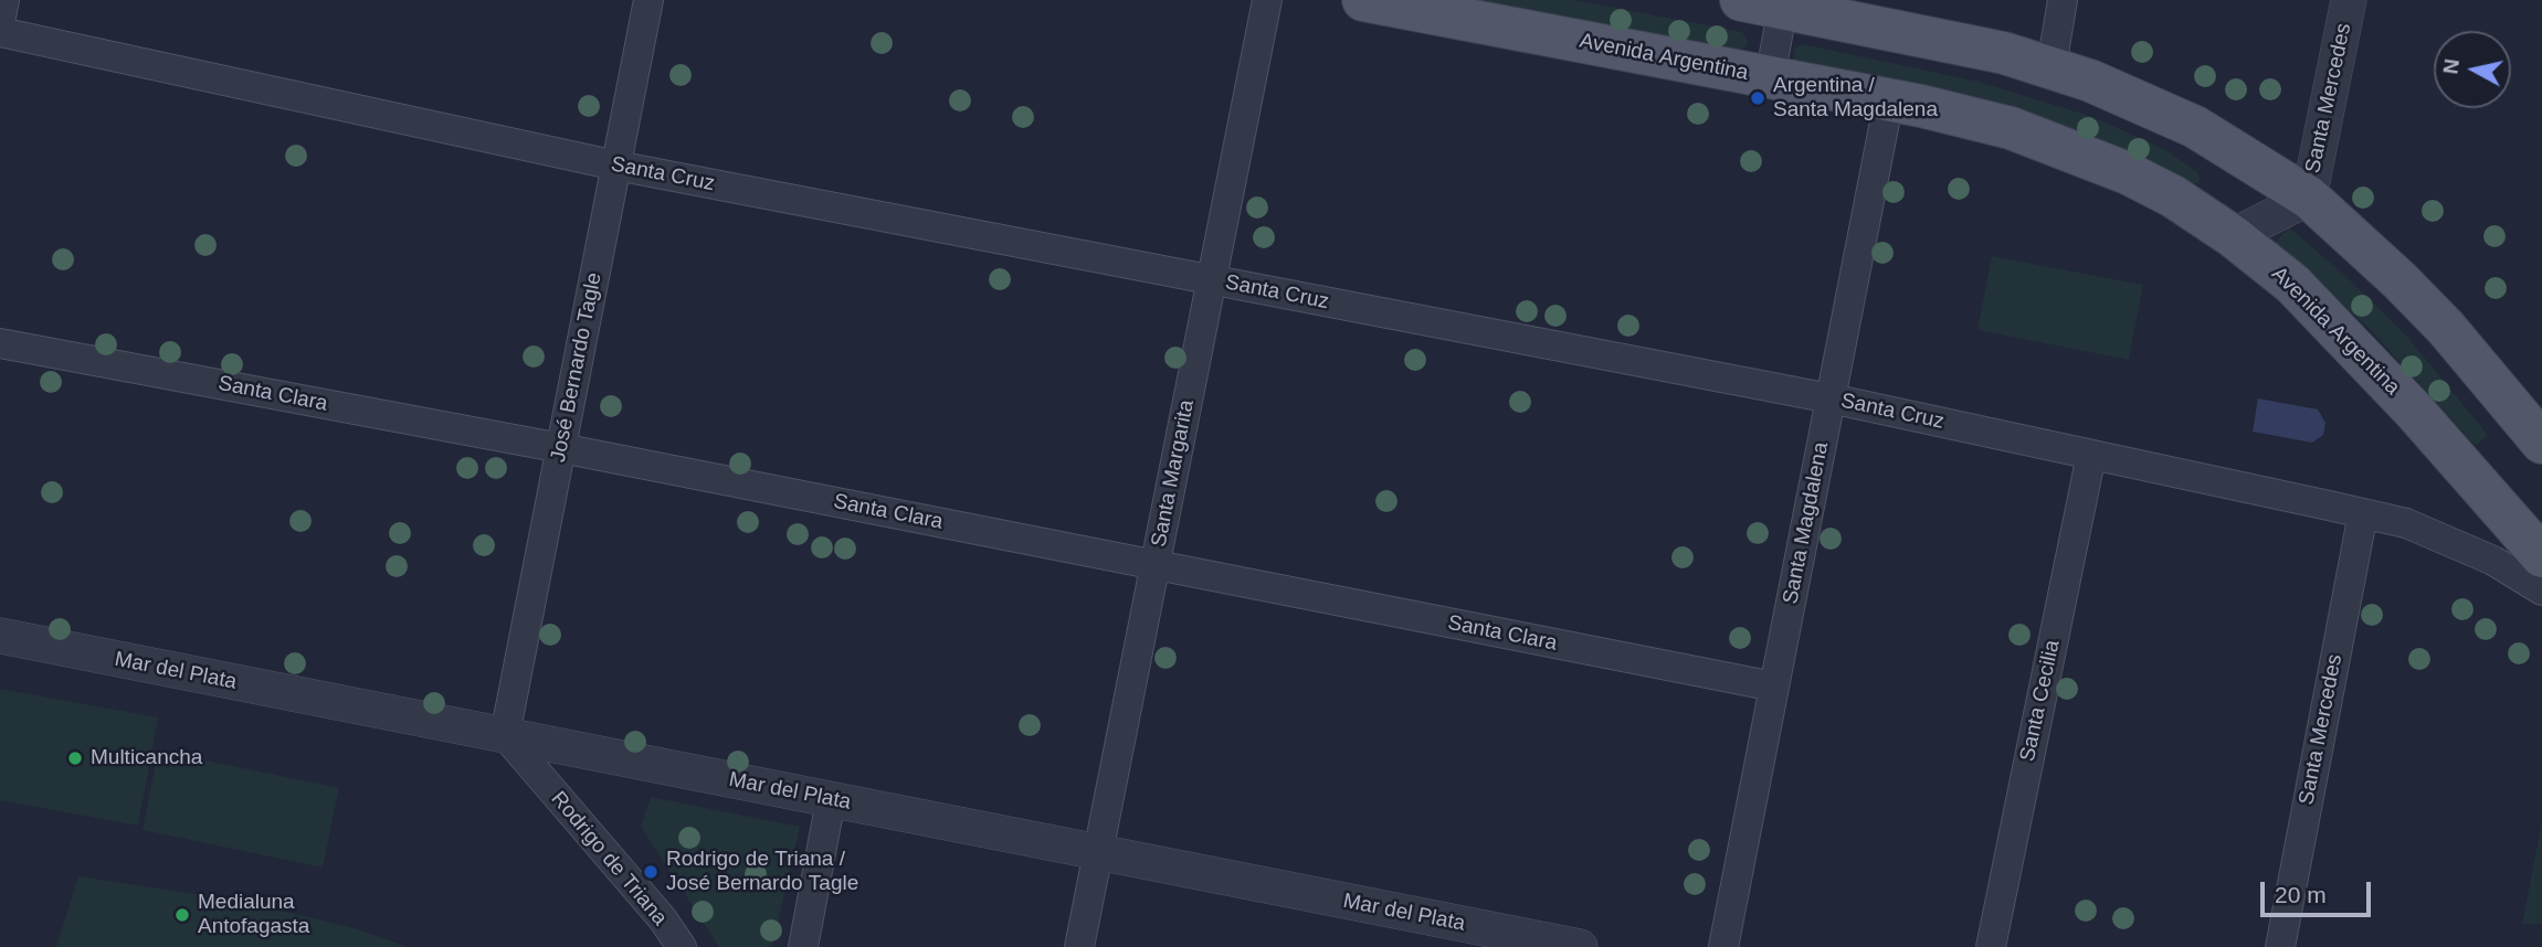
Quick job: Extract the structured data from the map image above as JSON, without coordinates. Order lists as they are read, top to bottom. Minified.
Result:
{"streets":{"main road":["Avenida Argentina"],"street":["Santa Mercedes","Santa Cruz","José Bernardo Tagle","Santa Clara","Santa Margarita","Santa Magdalena","Mar del Plata","Santa Cecilia","Rodrigo de Triana"]},"crossings":[["Avenida Argentina","Santa Magdalena"],["Santa Mercedes","Santa Cruz"],["Santa Cruz","José Bernardo Tagle"],["Santa Cruz","Santa Margarita"],["Santa Cruz","Santa Magdalena"],["Santa Cruz","Santa Cecilia"],["José Bernardo Tagle","Santa Clara"],["José Bernardo Tagle","Mar del Plata"],["José Bernardo Tagle","Rodrigo de Triana"],["Santa Clara","Santa Margarita"],["Santa Clara","Santa Magdalena"],["Santa Margarita","Mar del Plata"],["Mar del Plata","Rodrigo de Triana"]],"places":["Argentina / Santa Magdalena","Multicancha","Rodrigo de Triana / José Bernardo Tagle","Medialuna Antofagasta"],"scale_bar":"20 m","north":"left"}
